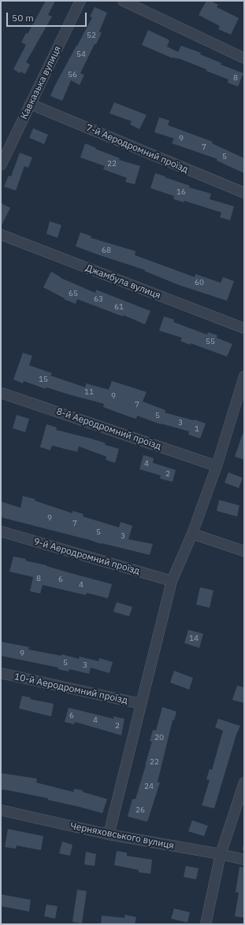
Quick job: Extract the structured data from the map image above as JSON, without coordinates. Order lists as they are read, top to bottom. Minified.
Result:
{"streets":{"street":["Кавказька вулиця","7-й Аеродромний проїзд","Джамбула вулиця","8-й Аеродромний проїзд","9-й Аеродромний проїзд","10-й Аеродромний проїзд","Черняховського вулиця"]},"crossings":[["Кавказька вулиця","7-й Аеродромний проїзд"]],"house_numbers":["52","54","56","8","9","7","5","22","16","68","60","65","63","61","55","15","11","9","7","5","3","1","4","2","9","7","5","3","8","6","4","14","9","5","3","6","4","2","20","22","24","26"],"scale_bar":"50 m"}
